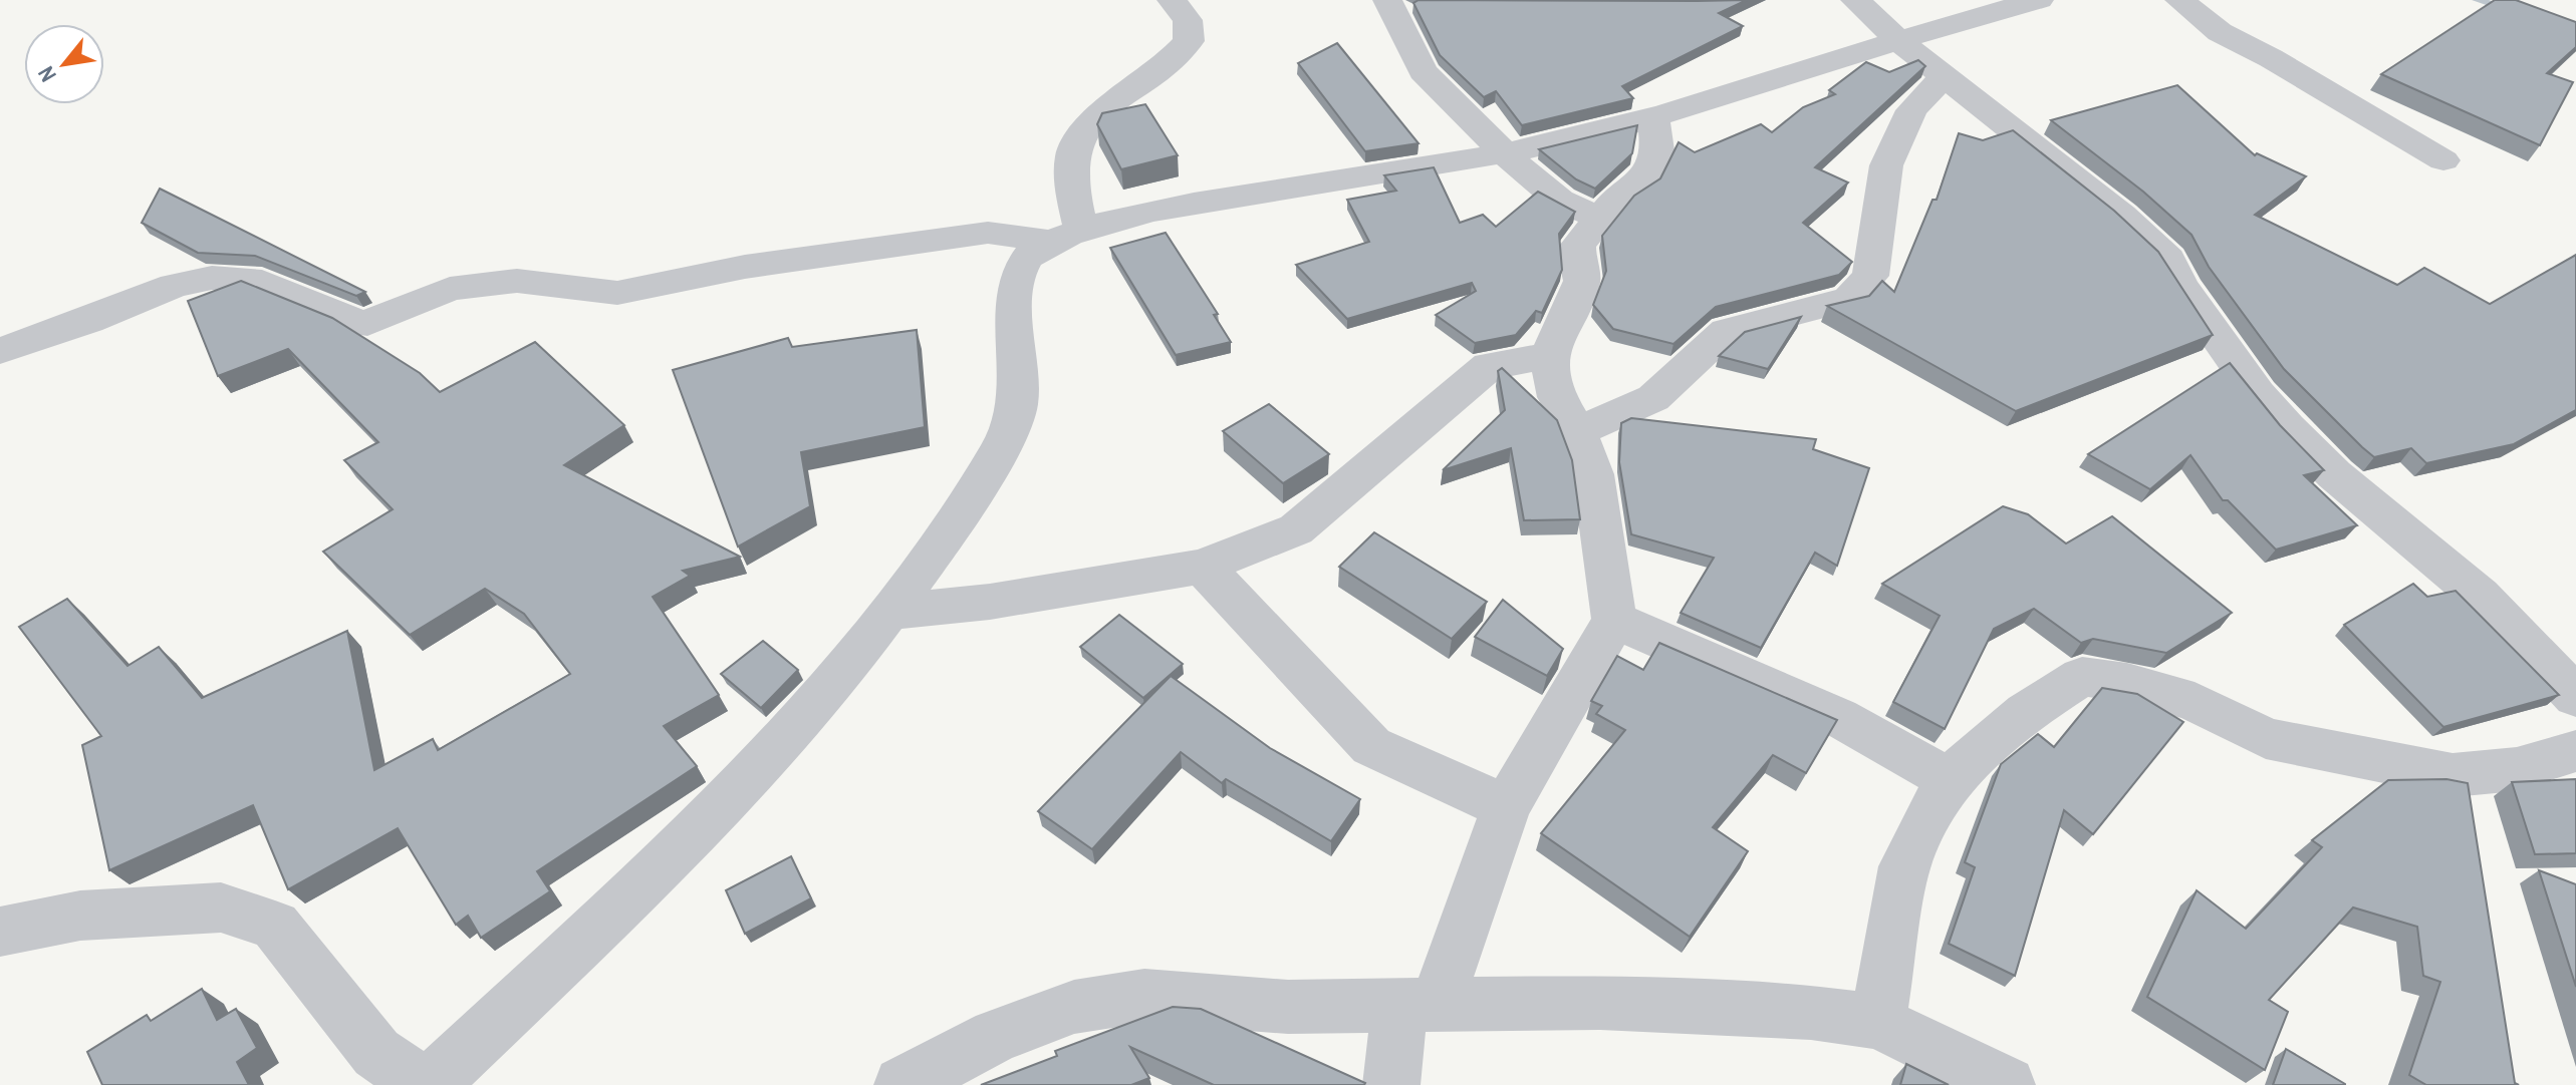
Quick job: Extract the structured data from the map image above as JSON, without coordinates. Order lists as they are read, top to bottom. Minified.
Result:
{"north":"bottom left"}
